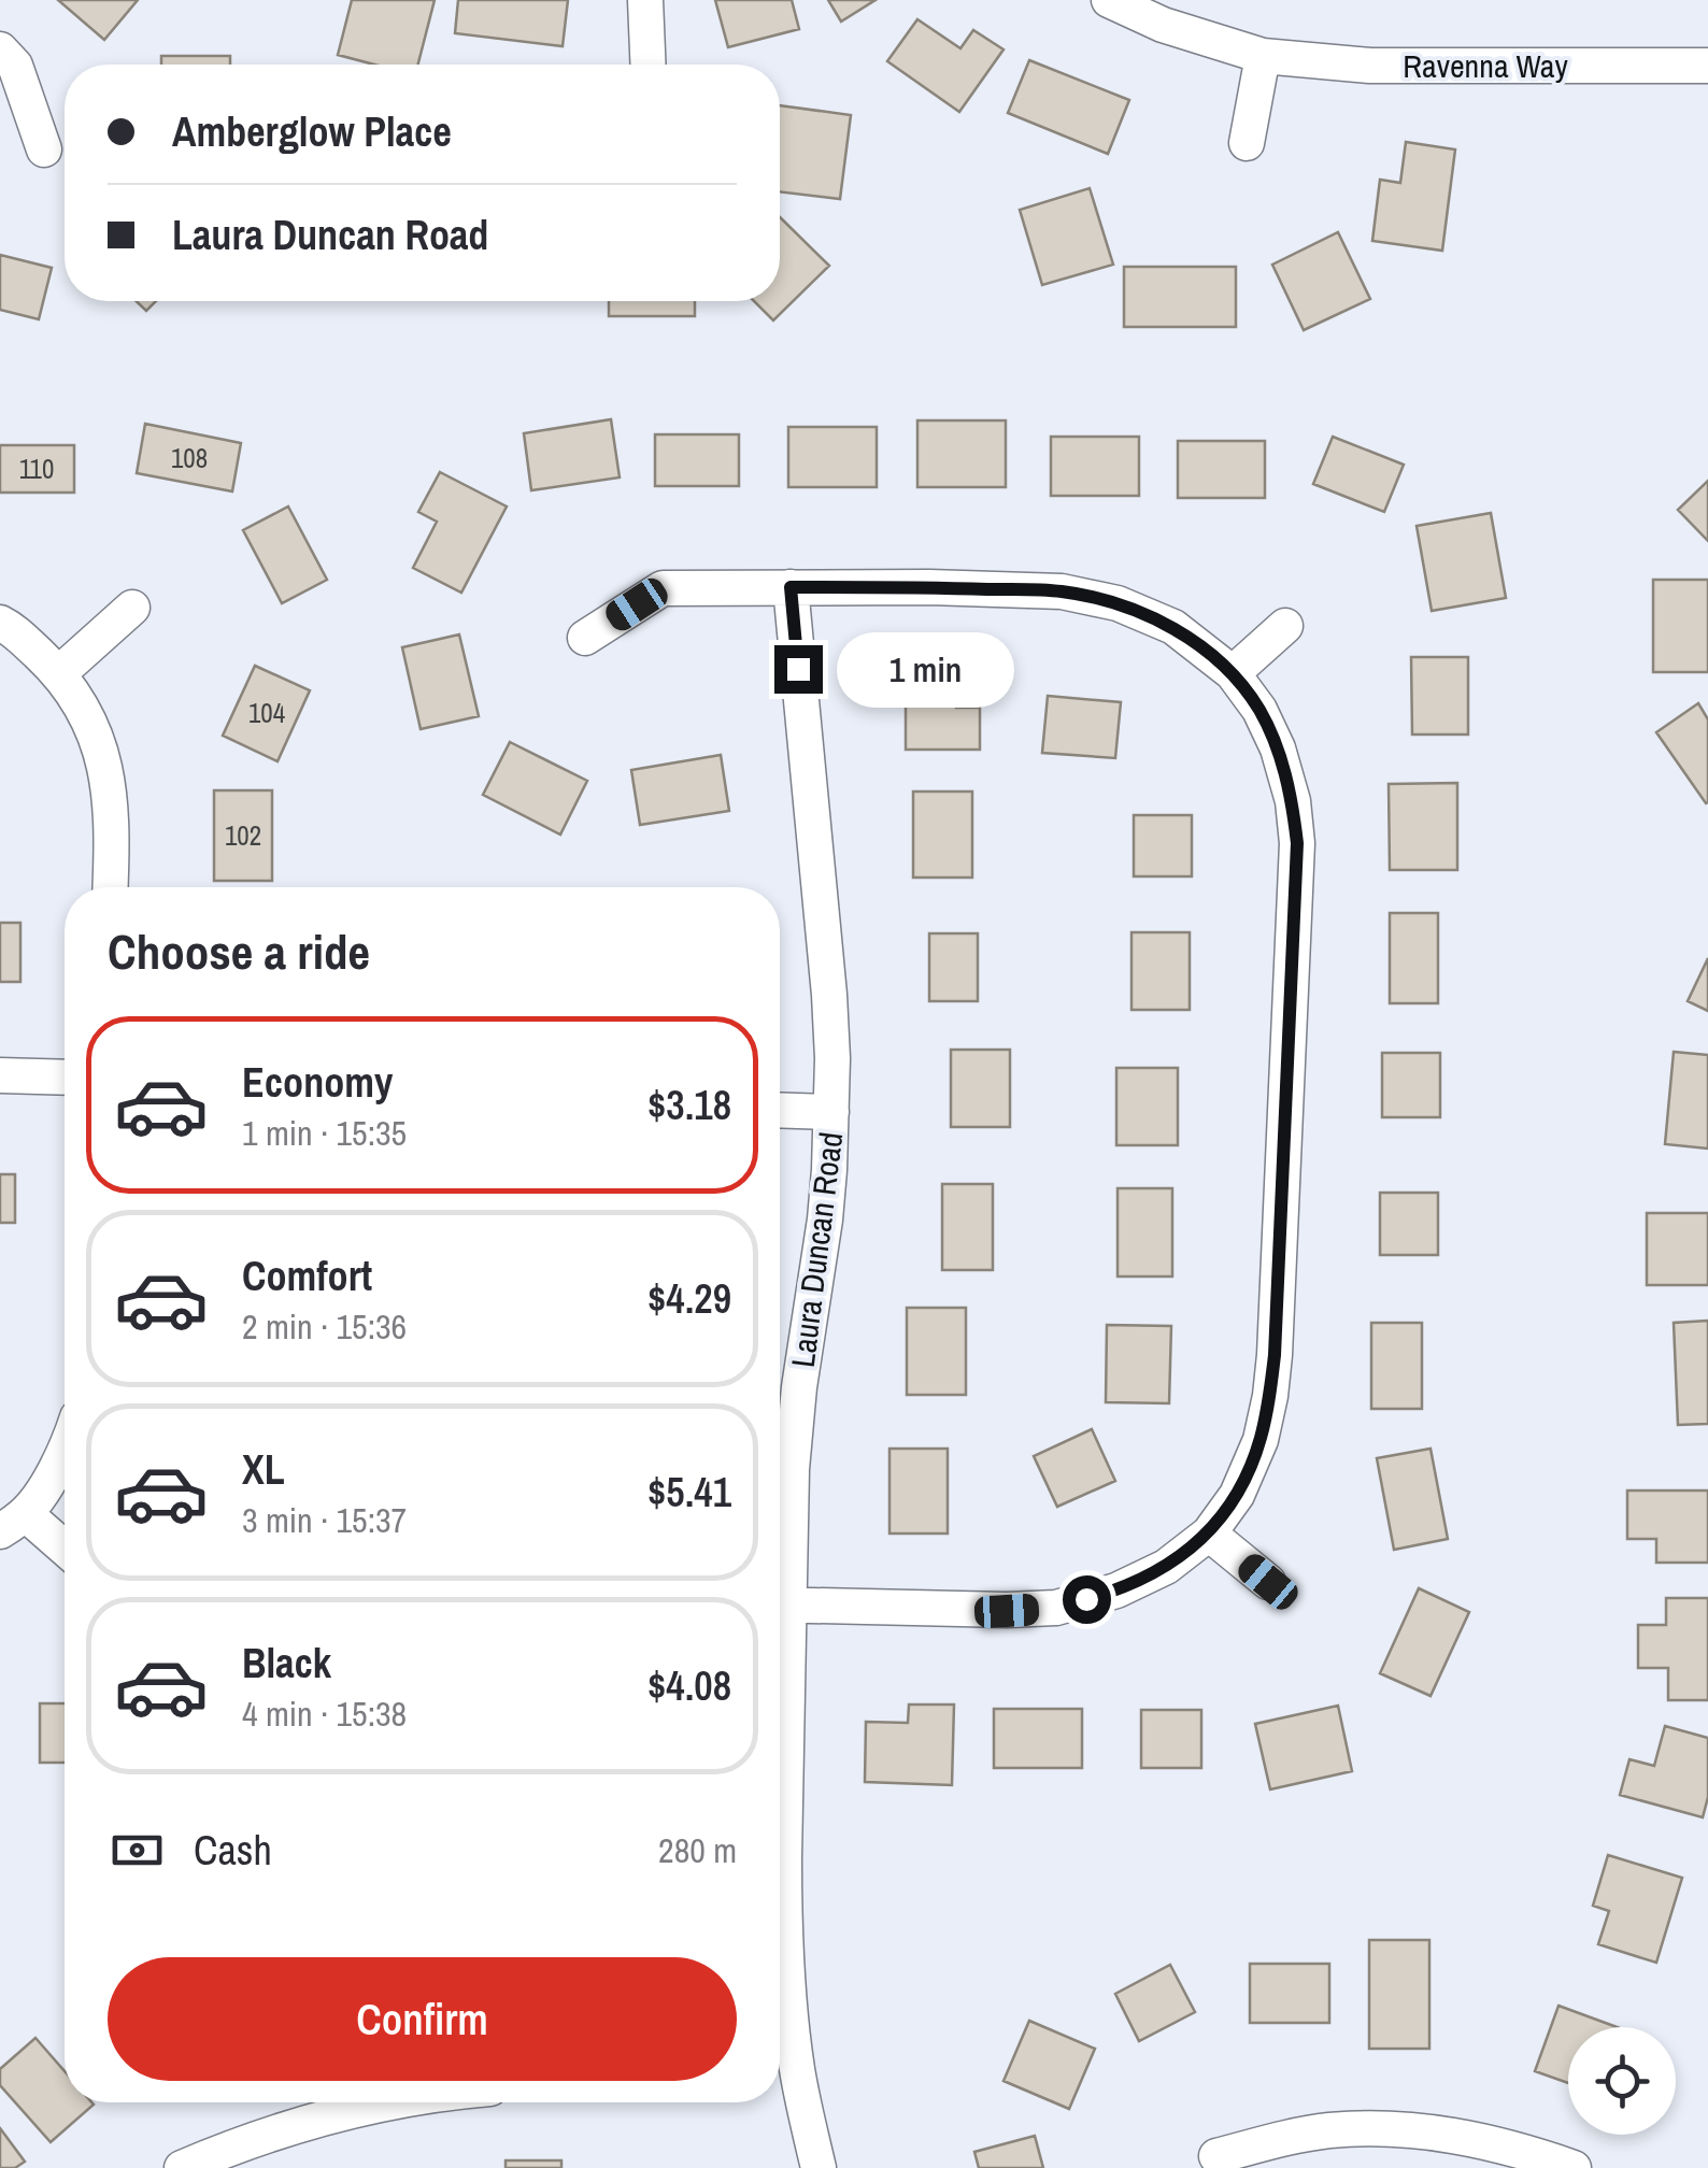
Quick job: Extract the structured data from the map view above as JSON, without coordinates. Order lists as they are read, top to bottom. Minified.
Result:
{"streets":{"street":["Ravenna Way","Laura Duncan Road"]},"house_numbers":["108","110","104","102"],"page":{"banner":["Amberglow Place","Laura Duncan Road"],"bubble":"1 min","heading":"Choose a ride","list":[{"name":"Economy","note":"1 min · 15:35","value":"$3.18"},{"name":"Comfort","note":"2 min · 15:36","value":"$4.29"},{"name":"XL","note":"3 min · 15:37","value":"$5.41"},{"name":"Black","note":"4 min · 15:38","value":"$4.08"}],"pay":["Cash","280 m"],"buttons":"Confirm"}}
